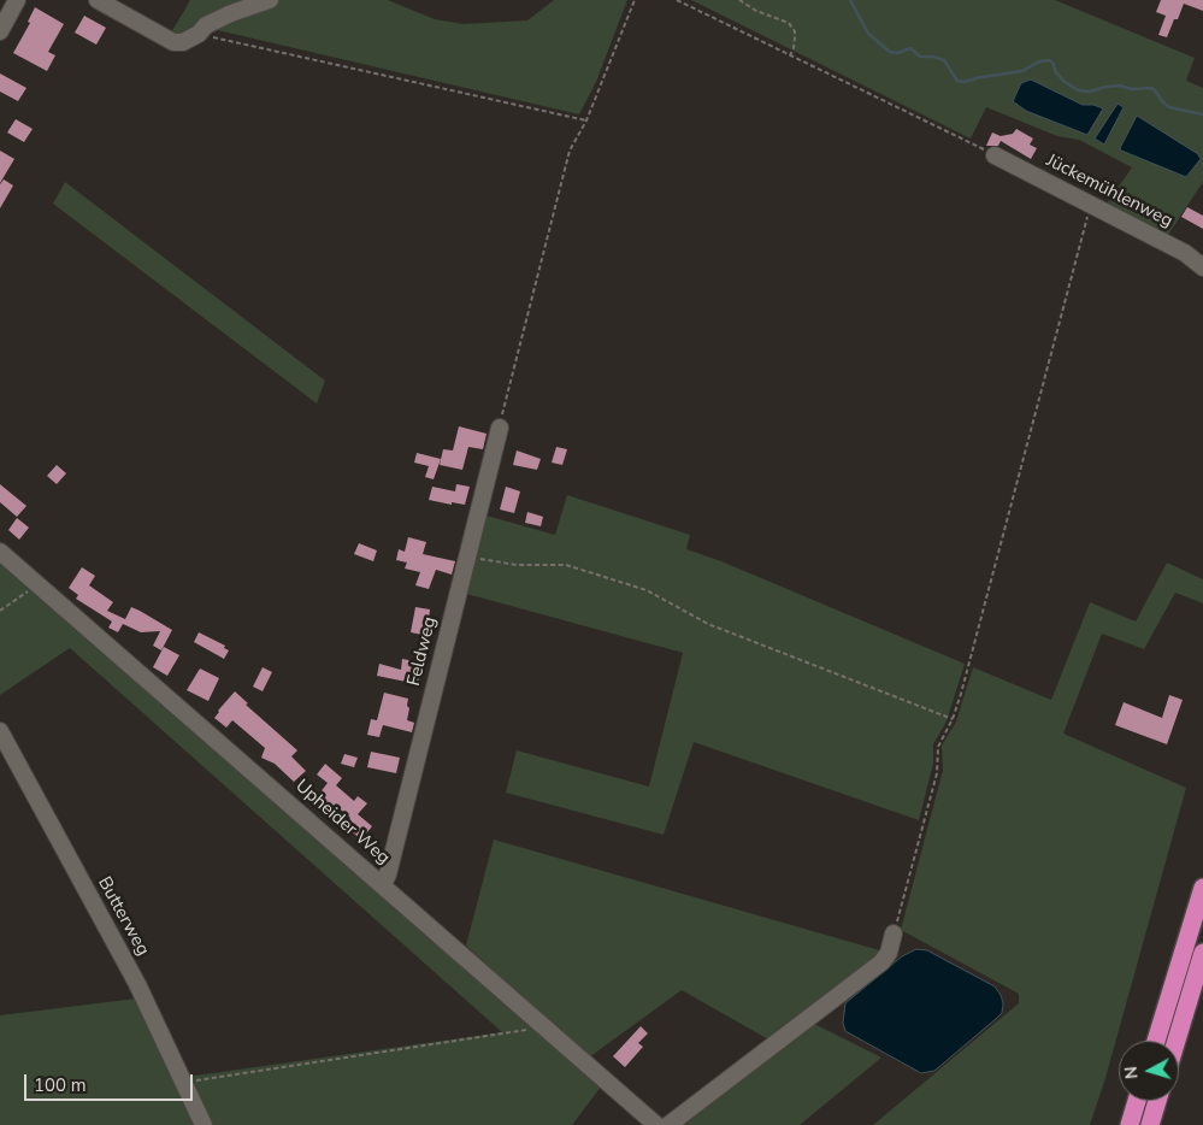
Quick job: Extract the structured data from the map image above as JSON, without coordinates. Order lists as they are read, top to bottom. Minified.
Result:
{"streets":{"street":["Jückemühlenweg","Feldweg","Upheider Weg","Butterweg"]},"crossings":[["Feldweg","Upheider Weg"]],"scale_bar":"100 m","north":"left"}
